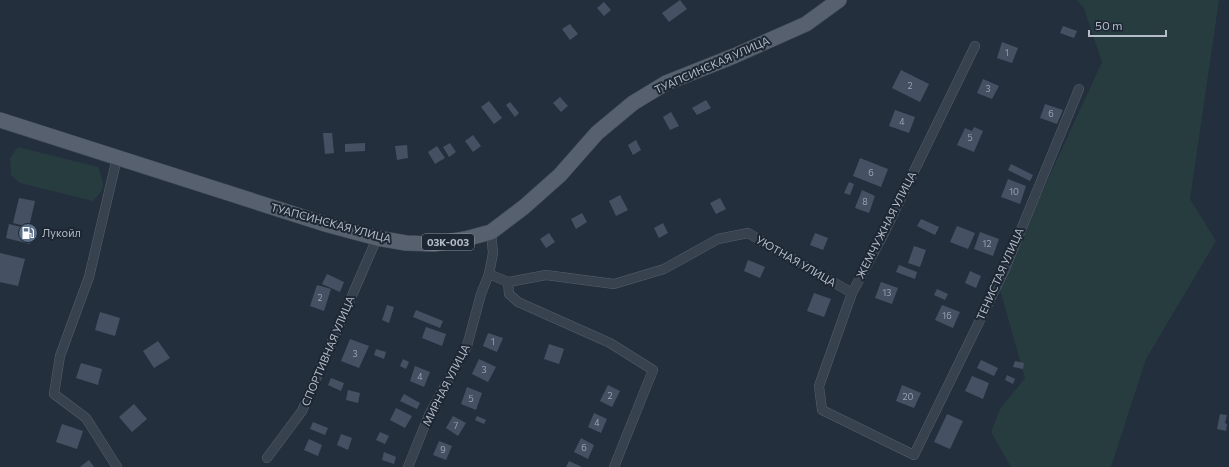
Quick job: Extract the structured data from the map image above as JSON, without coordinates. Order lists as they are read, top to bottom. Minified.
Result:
{"streets":{"main road":["ТУАПСИНСКАЯ УЛИЦА","03К-003"],"street":["ЖЕМЧУЖНАЯ УЛИЦА","УЮТНАЯ УЛИЦА","ТЕНИСТАЯ УЛИЦА","СПОРТИВНАЯ УЛИЦА","МИРНАЯ УЛИЦА"]},"crossings":[["ТУАПСИНСКАЯ УЛИЦА","СПОРТИВНАЯ УЛИЦА"],["ТУАПСИНСКАЯ УЛИЦА","МИРНАЯ УЛИЦА"],["ЖЕМЧУЖНАЯ УЛИЦА","УЮТНАЯ УЛИЦА"],["ЖЕМЧУЖНАЯ УЛИЦА","ТЕНИСТАЯ УЛИЦА"]],"places":{"fuel station":["Лукойл"]},"house_numbers":["1","2","3","6","4","5","6","10","8","12","13","2","16","1","3","3","4","2","20","5","4","7","6","9"],"scale_bar":"50 m"}
